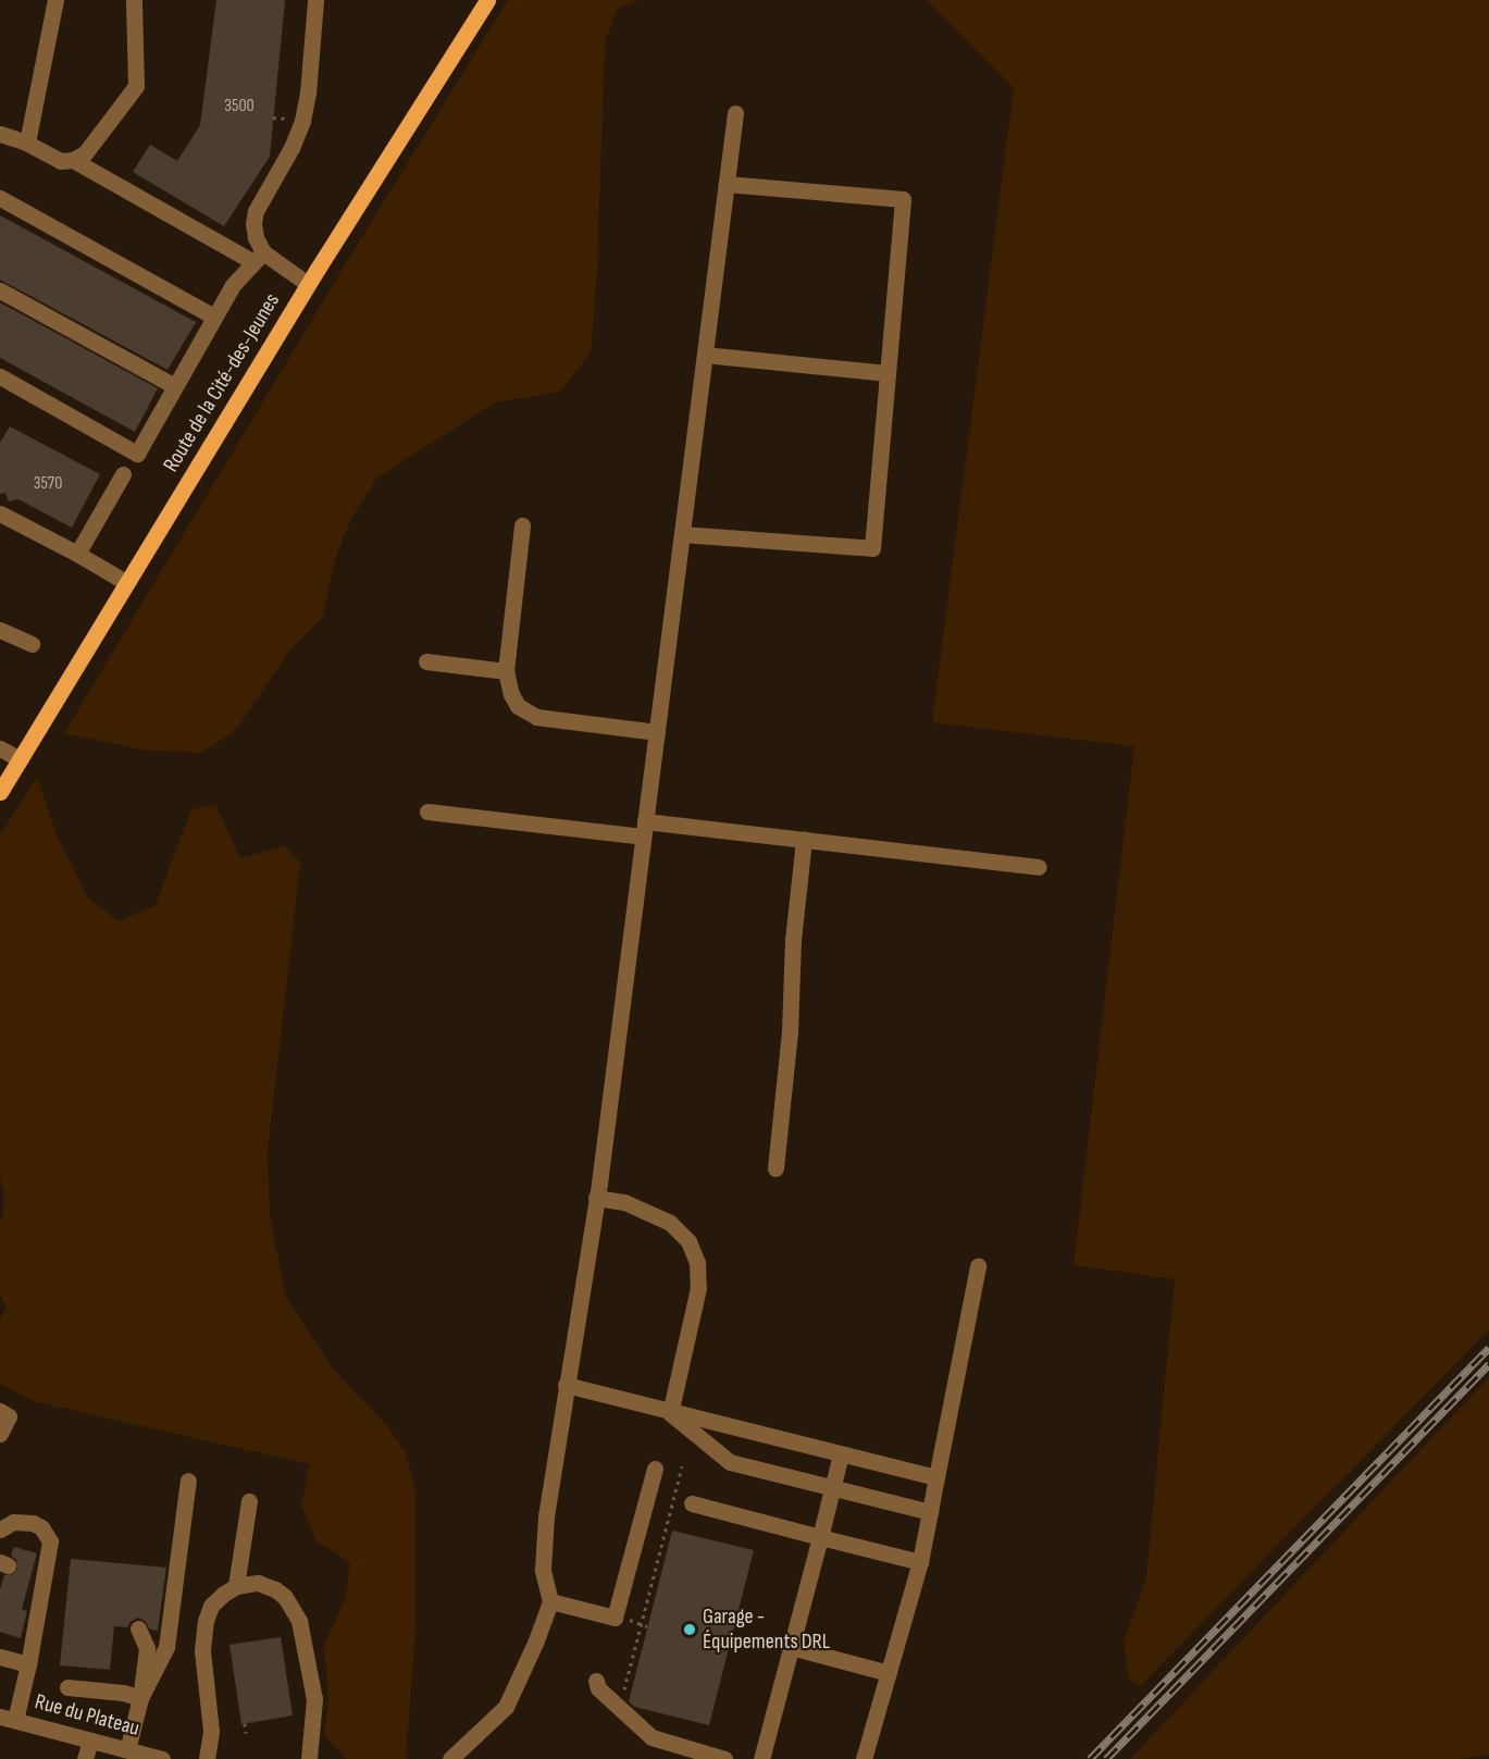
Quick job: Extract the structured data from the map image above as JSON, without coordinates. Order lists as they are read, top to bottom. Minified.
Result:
{"streets":{"main road":["Route de la Cité-des-Jeunes"],"street":["Rue du Plateau"]},"places":["Garage - Équipements DRL"],"house_numbers":["3500","3570"]}
